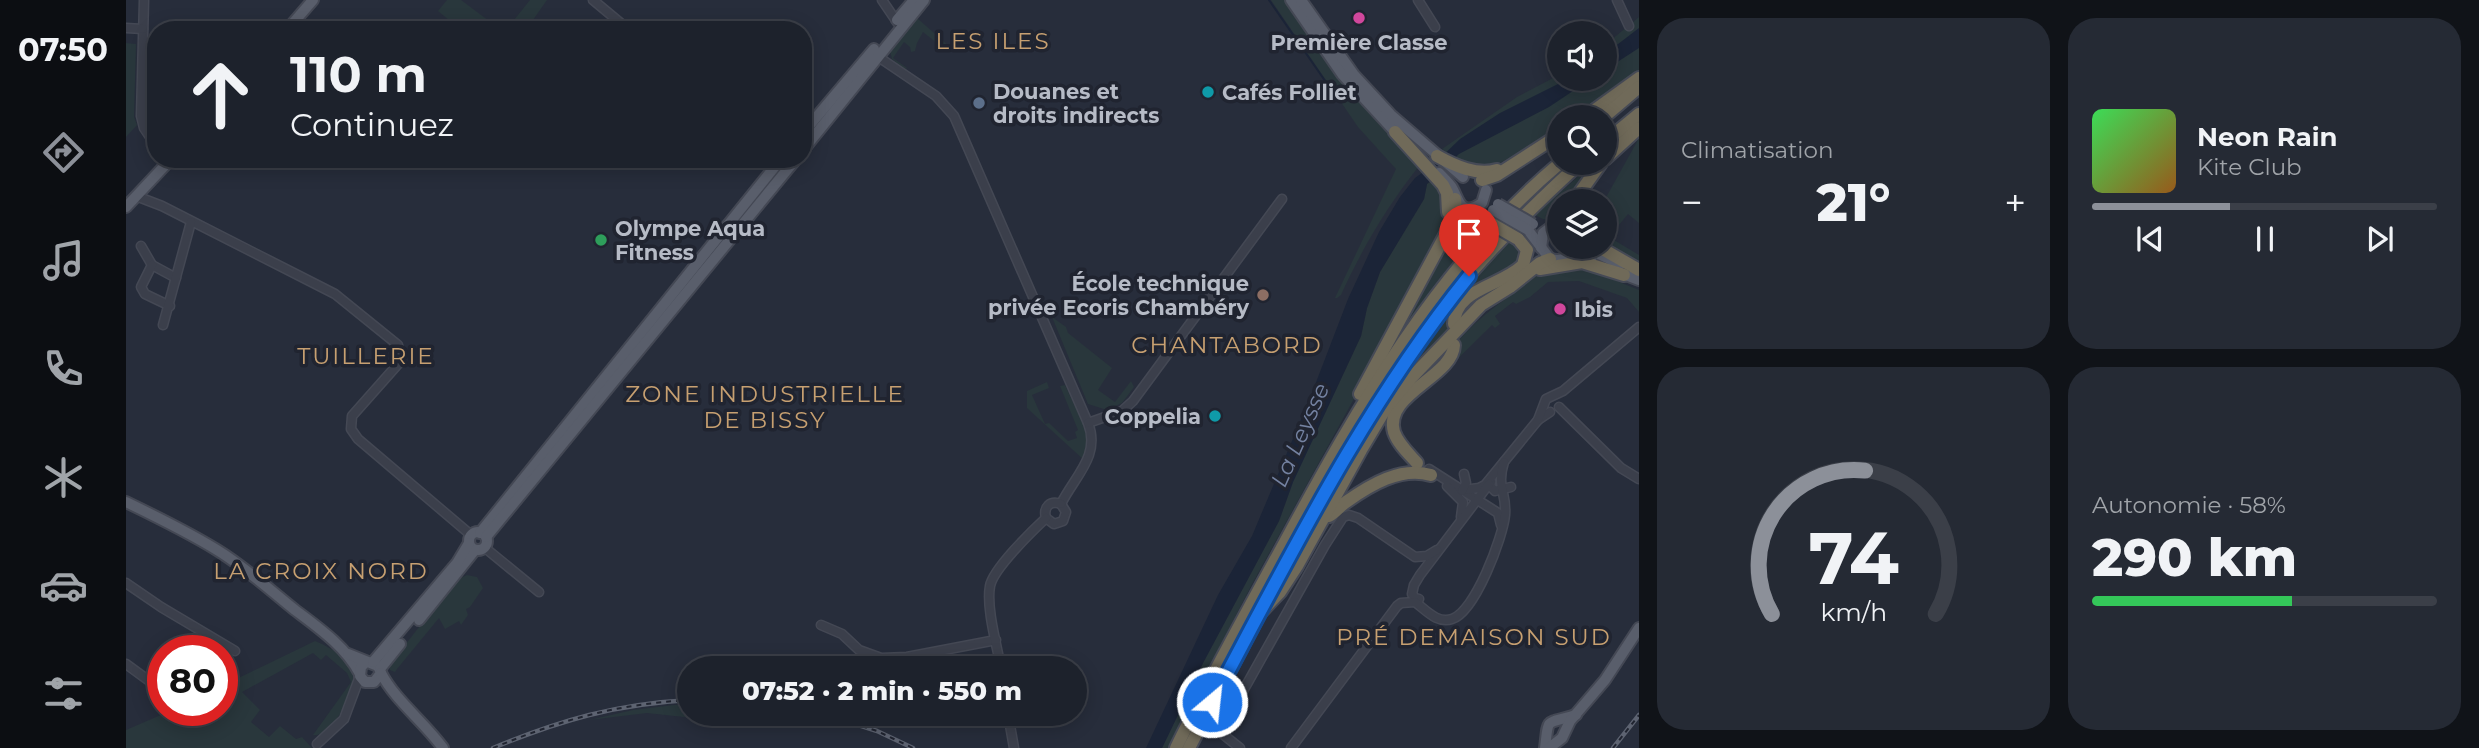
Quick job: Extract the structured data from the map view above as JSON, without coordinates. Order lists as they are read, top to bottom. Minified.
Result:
{"districts":["LES ILES","CHANTABORD","TUILLERIE","ZONE INDUSTRIELLE DE BISSY","LA CROIX NORD","PRÉ DEMAISON SUD"],"water":["La Leysse"],"places":["Première Classe","Cafés Folliet","Douanes et droits indirects","Olympe Aqua Fitness","École technique privée Ecoris Chambéry","Ibis","Coppelia"],"page":{"tabs":"07:50","tile":["Climatisation",["Autonomie · 58%","290 km"]],"turn":["110 m","Continuez"],"song":["Neon Rain","Kite Club"],"heat":["−","21°","+"],"limit":"80","trip":"07:52 · 2 min · 550 m","gauge":["74","km/h"]}}
